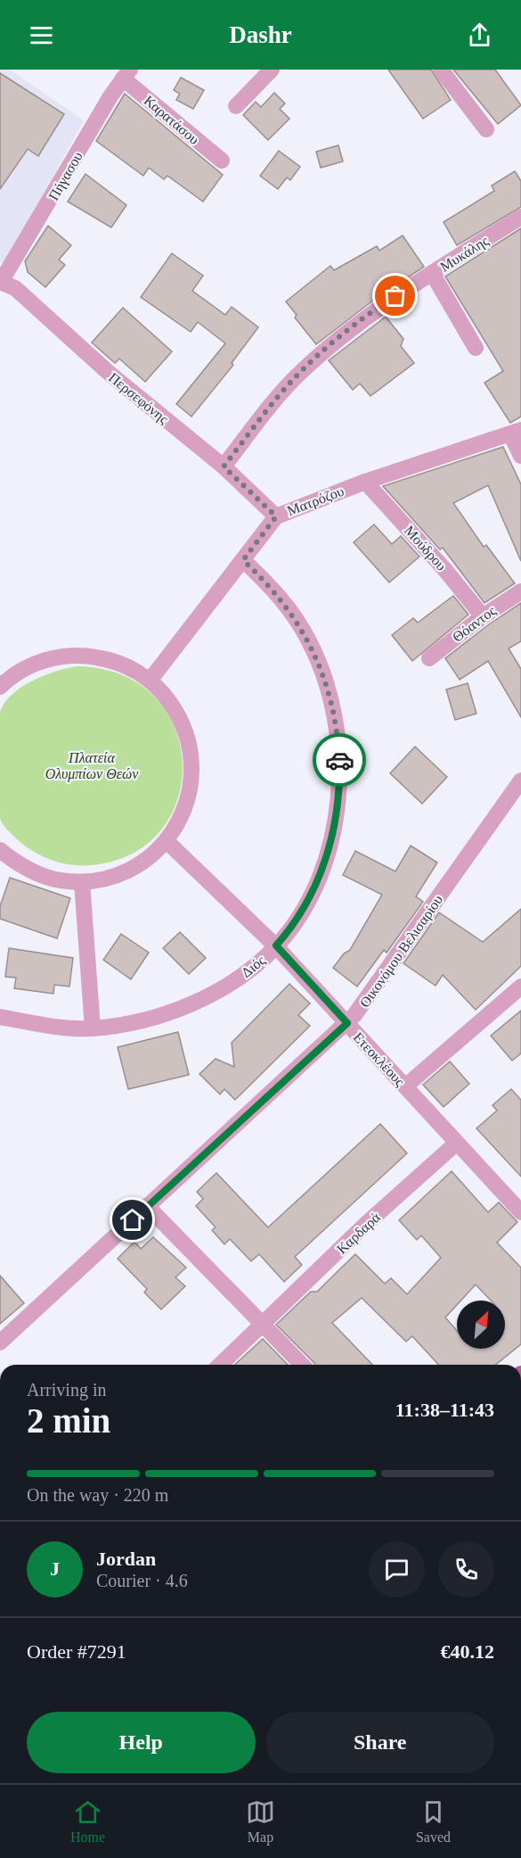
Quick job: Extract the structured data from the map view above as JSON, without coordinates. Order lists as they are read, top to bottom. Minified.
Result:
{"streets":{"street":["Καρατάσου","Πήγασου","Μυκάλης","Περσεφόνης","Ματρόζου","Μούδρου","Θόαντος","Οικονόμου Βελισαρίου","Διός","Ετεοκλέους","Καρδαρά"]},"crossings":[["Καρατάσου","Πήγασου"],["Πήγασου","Περσεφόνης"],["Μυκάλης","Περσεφόνης"],["Περσεφόνης","Ματρόζου"],["Ματρόζου","Μούδρου"],["Ματρόζου","Διός"],["Μούδρου","Θόαντος"],["Οικονόμου Βελισαρίου","Ετεοκλέους"],["Διός","Ετεοκλέους"],["Ετεοκλέους","Καρδαρά"]],"parks":["Πλατεία Ολυμπίων Θεών"],"north":"top right","page":{"header":"Dashr","heading":["2 min","Arriving in","11:38–11:43"],"panel":["Jordan","Courier · 4.6","Order #7291","€40.12"],"bar":"On the way · 220 m","round":"J","buttons":["Help","Share"],"tabs":["Home","Map","Saved"]}}
